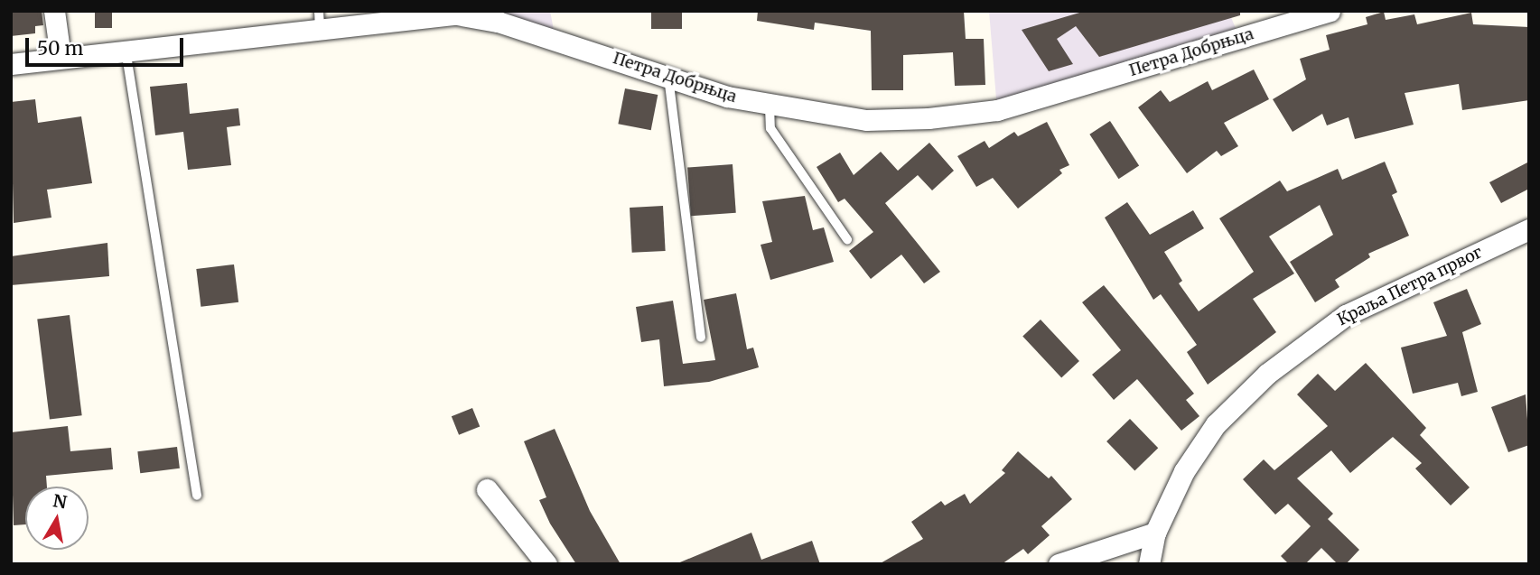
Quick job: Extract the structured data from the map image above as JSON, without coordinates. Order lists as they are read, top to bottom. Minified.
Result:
{"streets":{"street":["Петра Добрњца","Краља Петра првог"]},"scale_bar":"50 m","north":"top"}
